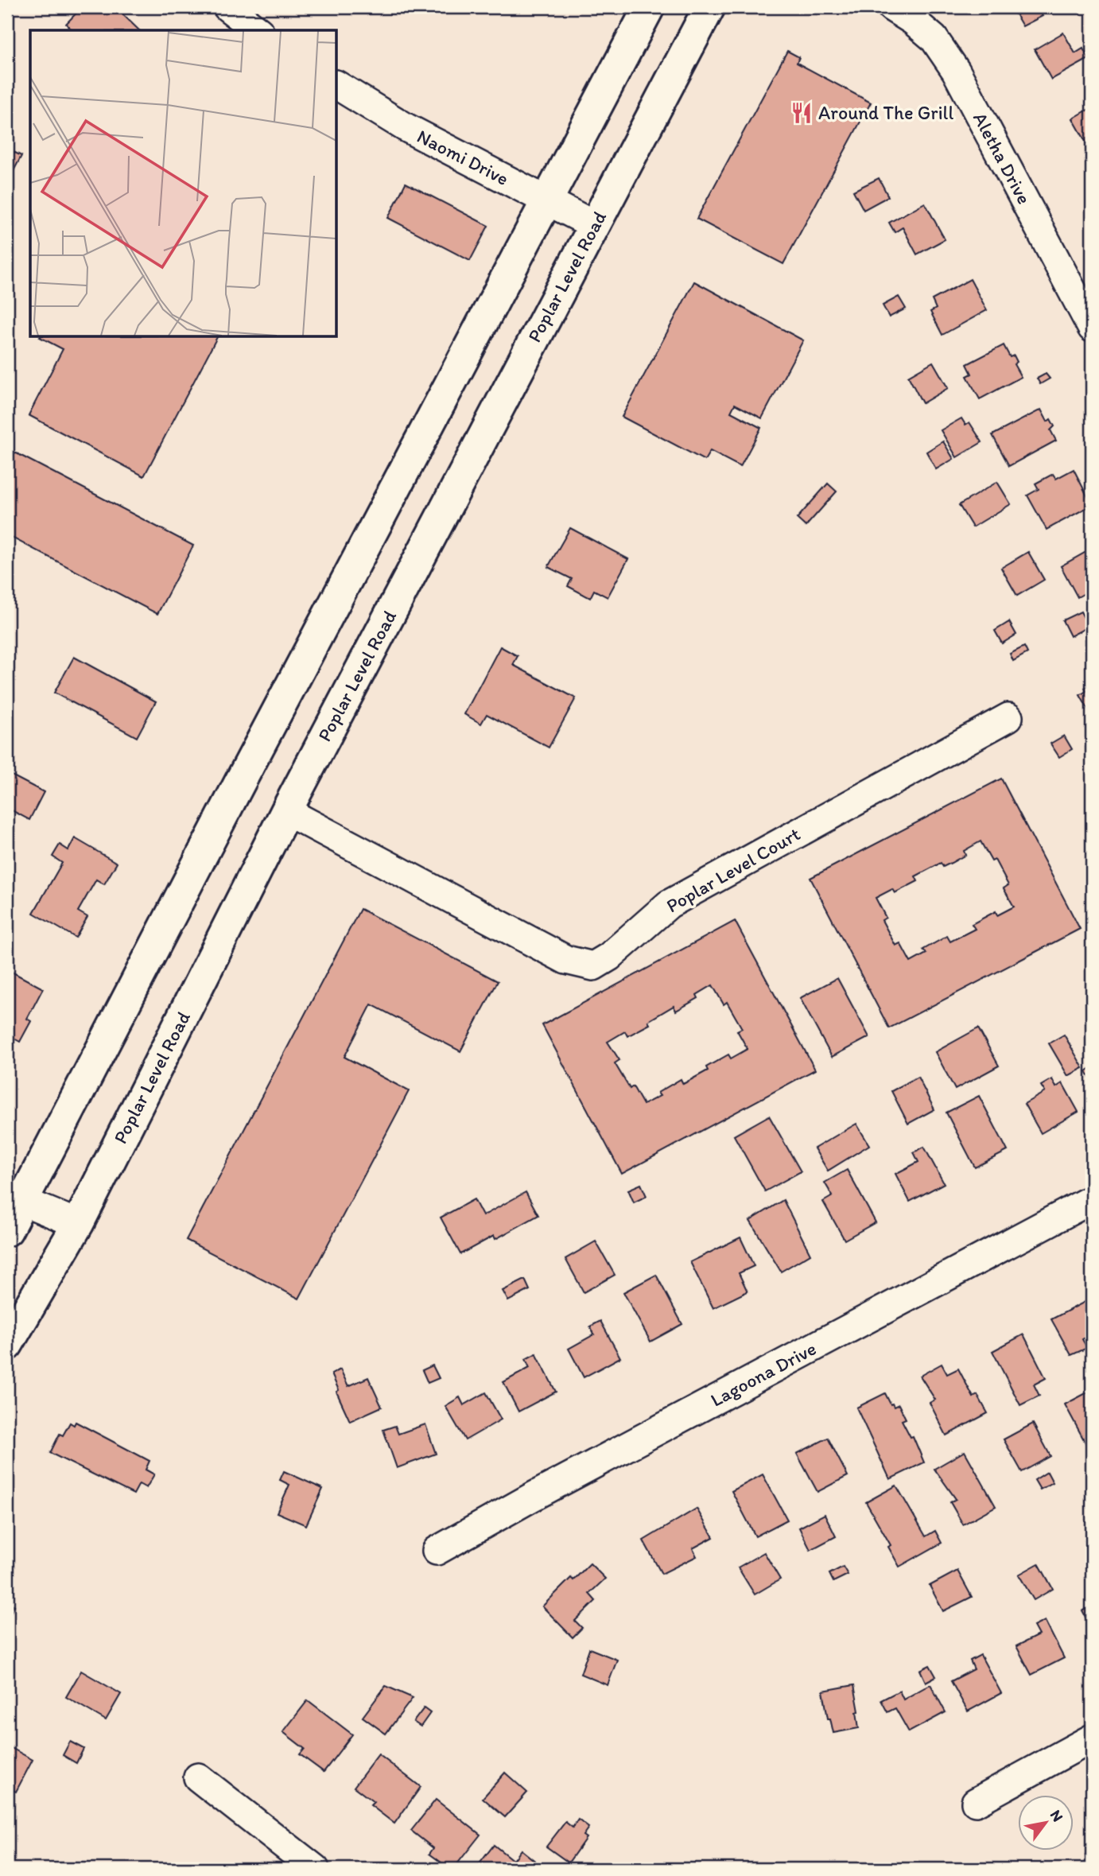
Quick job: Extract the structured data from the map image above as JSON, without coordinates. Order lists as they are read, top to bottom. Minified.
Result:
{"streets":{"main road":["Poplar Level Road"],"street":["Naomi Drive","Aletha Drive","Poplar Level Court","Lagoona Drive"]},"crossings":[["Naomi Drive","Poplar Level Road"],["Poplar Level Road","Poplar Level Court"]],"places":{"restaurant":["Around The Grill"]},"north":"top right"}
